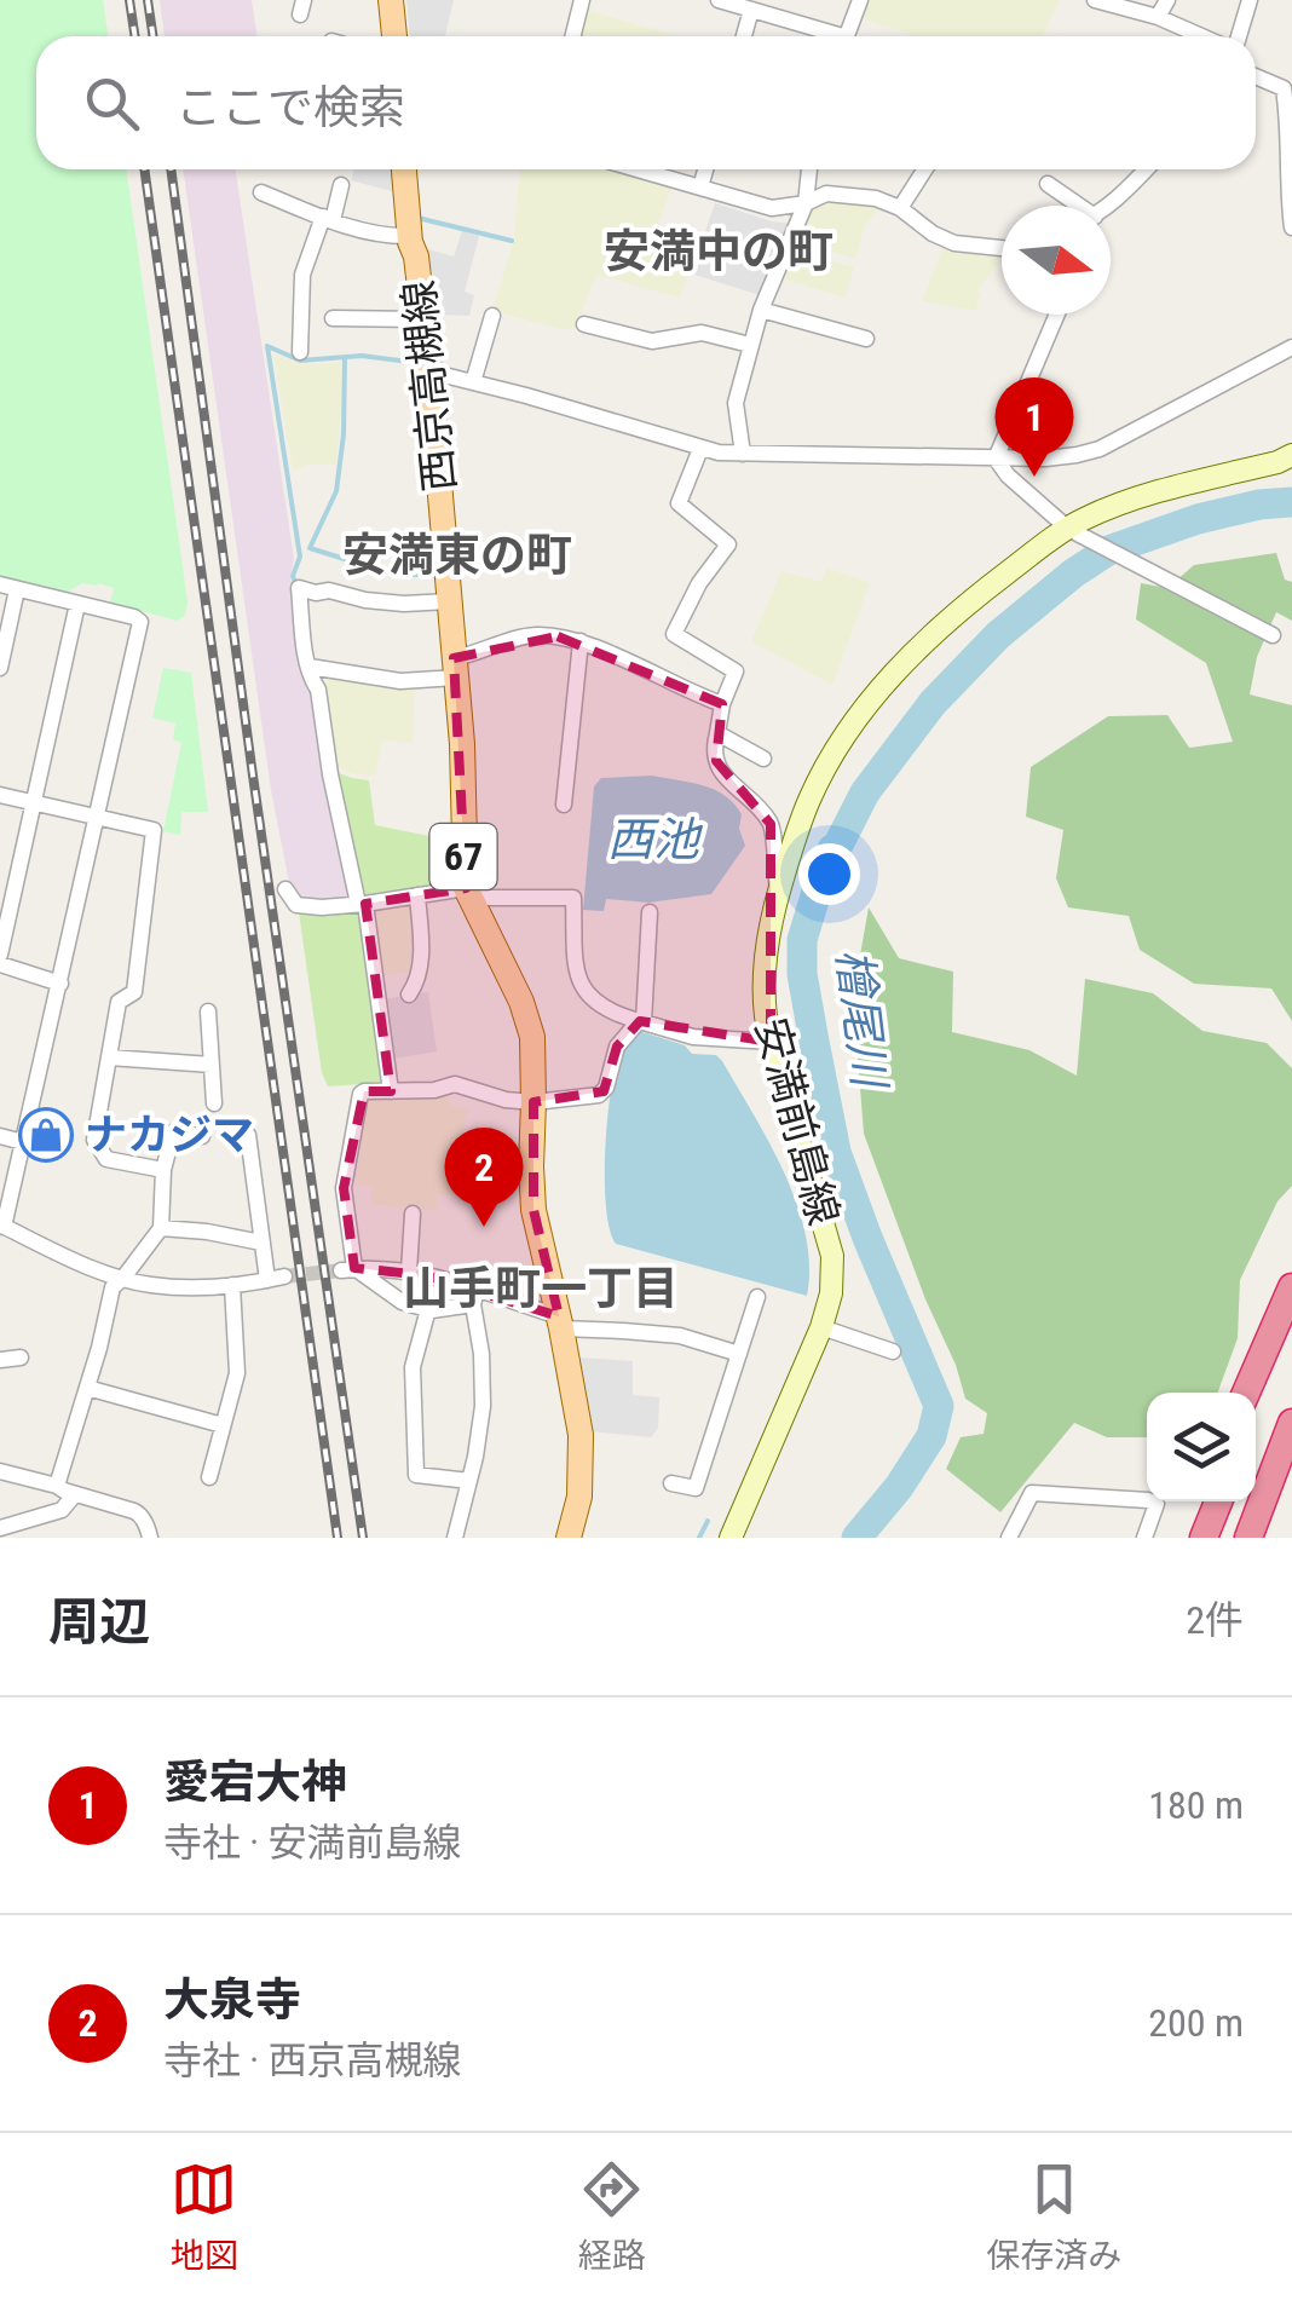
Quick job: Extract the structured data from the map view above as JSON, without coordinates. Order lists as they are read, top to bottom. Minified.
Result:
{"streets":{"main road":["西京高槻線","67","安満前島線"]},"districts":["安満中の町","安満東の町","山手町一丁目"],"water":["西池","檜尾川"],"places":{"shop":["ナカジマ"]},"north":"right","page":{"search":"ここで検索","pins":["1","2"],"heading":["周辺","2件"],"list":[{"mark":"1","name":"愛宕大神","note":"寺社 · 安満前島線","value":"180 m"},{"mark":"2","name":"大泉寺","note":"寺社 · 西京高槻線","value":"200 m"}],"nav":["地図","経路","保存済み"]}}
